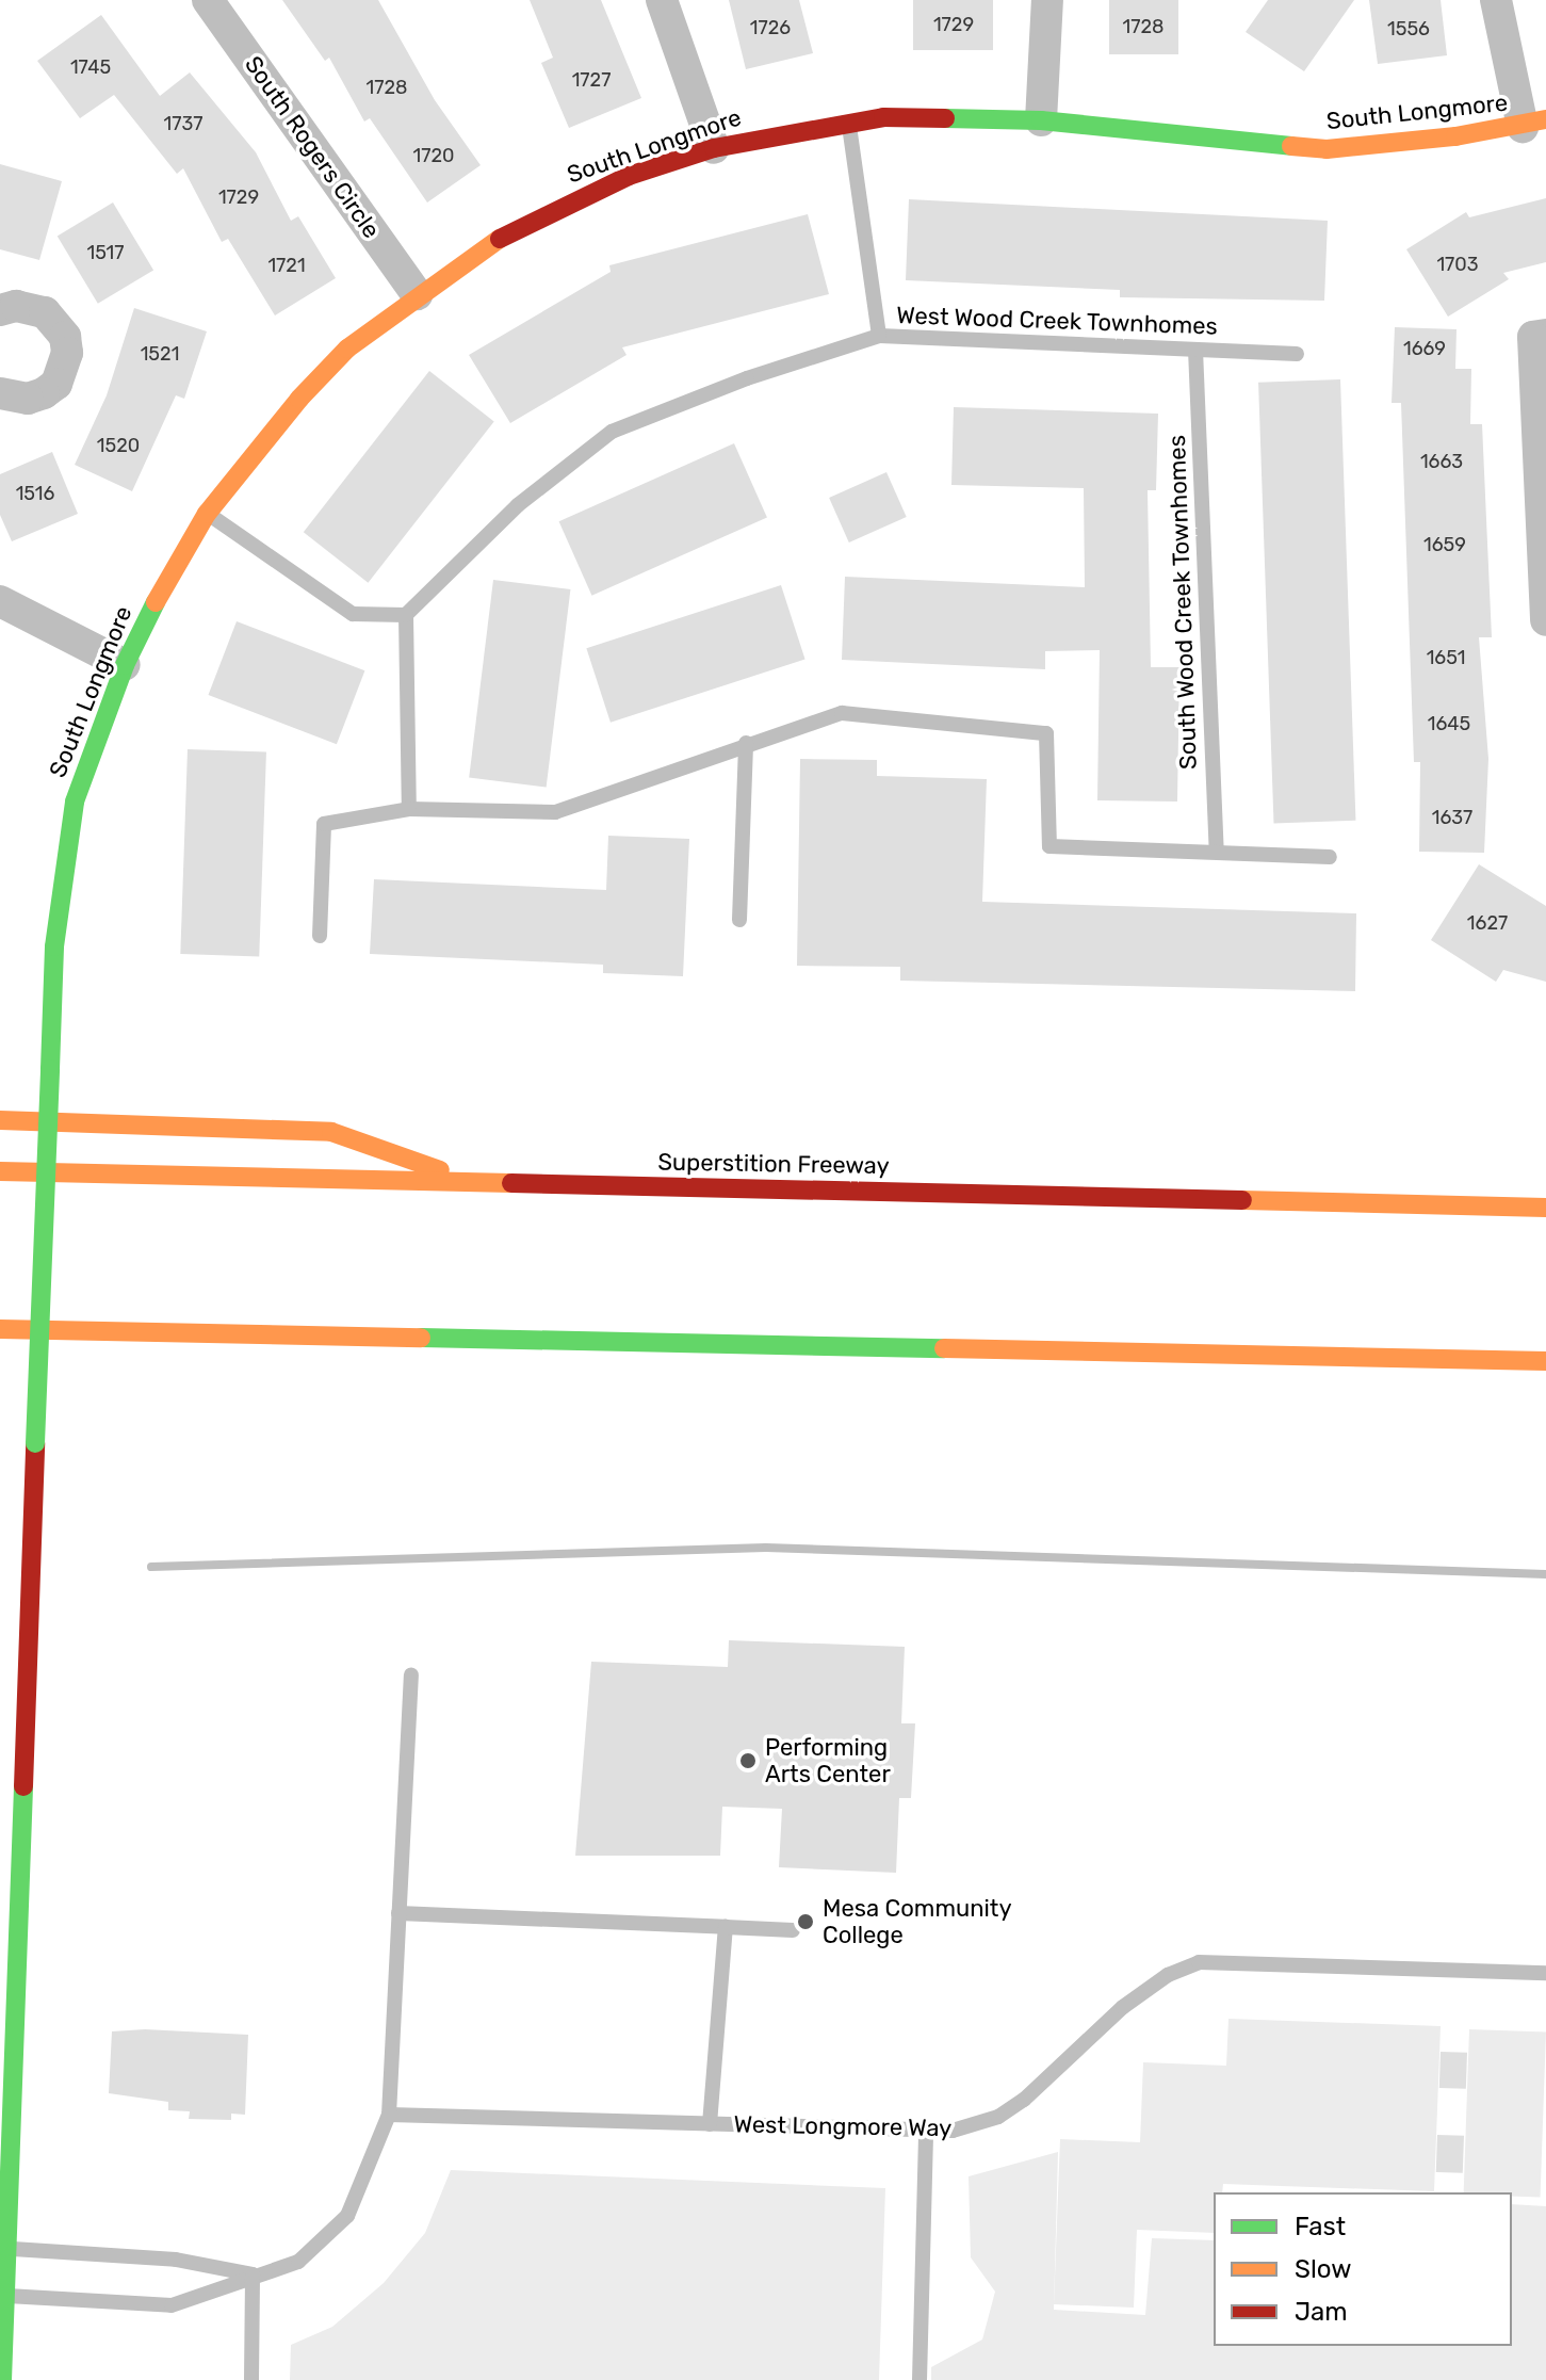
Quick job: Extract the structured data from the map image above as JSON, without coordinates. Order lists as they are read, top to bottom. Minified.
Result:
{"streets":{"main road":["South Longmore","Superstition Freeway"],"street":["South Rogers Circle"],"lane":["West Wood Creek Townhomes","South Wood Creek Townhomes","West Longmore Way"]},"crossings":[["South Longmore","South Rogers Circle"],["West Wood Creek Townhomes","South Wood Creek Townhomes"]],"places":["Performing Arts Center","Mesa Community College"],"house_numbers":["1729","1728","1726","1556","1745","1727","1728","1737","1720","1729","1517","1703","1721","1669","1521","1520","1663","1516","1659","1651","1645","1637","1627"],"legend":["Fast","Slow","Jam"]}
